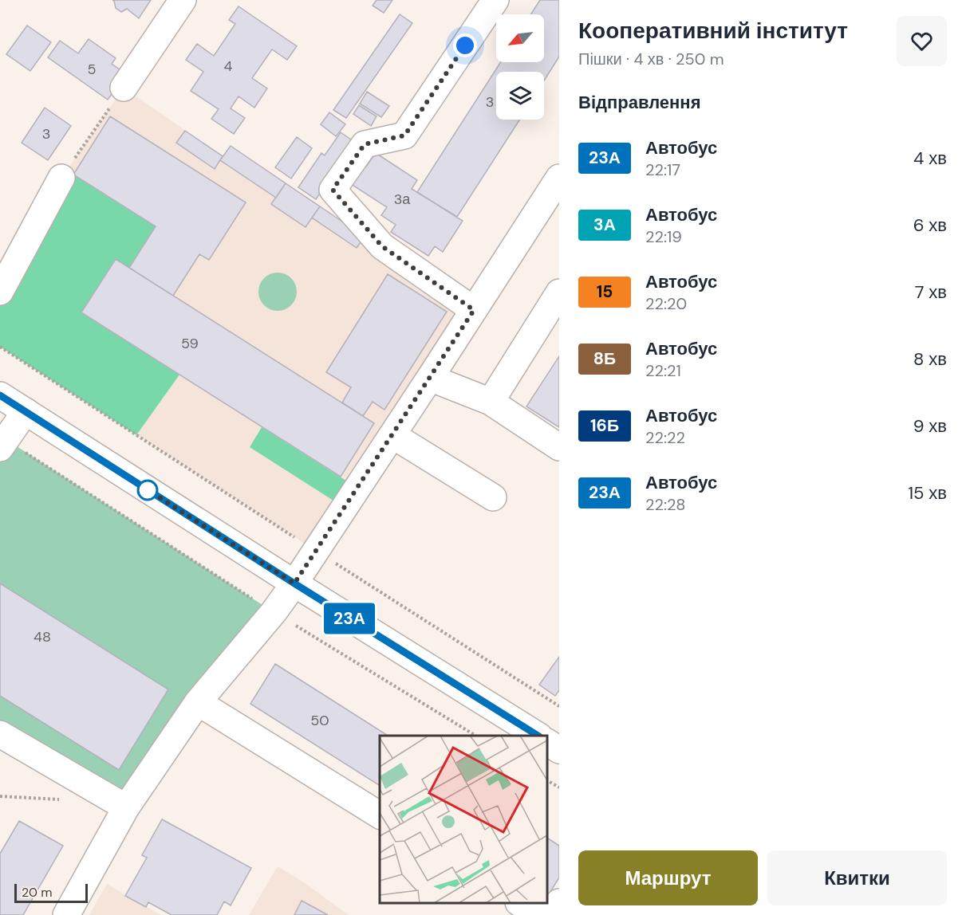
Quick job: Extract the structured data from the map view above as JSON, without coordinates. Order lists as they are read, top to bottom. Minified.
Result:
{"lines":["bus line 23А"],"house_numbers":["4","5","3","3","3а","59","48","50"],"scale_bar":"20 m","north":"bottom left","page":{"on_map":"23А","heading":[["Кооперативний інститут","Пішки · 4 хв · 250 m"],"Відправлення"],"list":[{"mark":"23А","name":"Автобус","note":"22:17","value":"4 хв"},{"mark":"3А","name":"Автобус","note":"22:19","value":"6 хв"},{"mark":"15","name":"Автобус","note":"22:20","value":"7 хв"},{"mark":"8Б","name":"Автобус","note":"22:21","value":"8 хв"},{"mark":"16Б","name":"Автобус","note":"22:22","value":"9 хв"},{"mark":"23А","name":"Автобус","note":"22:28","value":"15 хв"}],"buttons":["Маршрут","Квитки"],"scale":"20 m"}}
